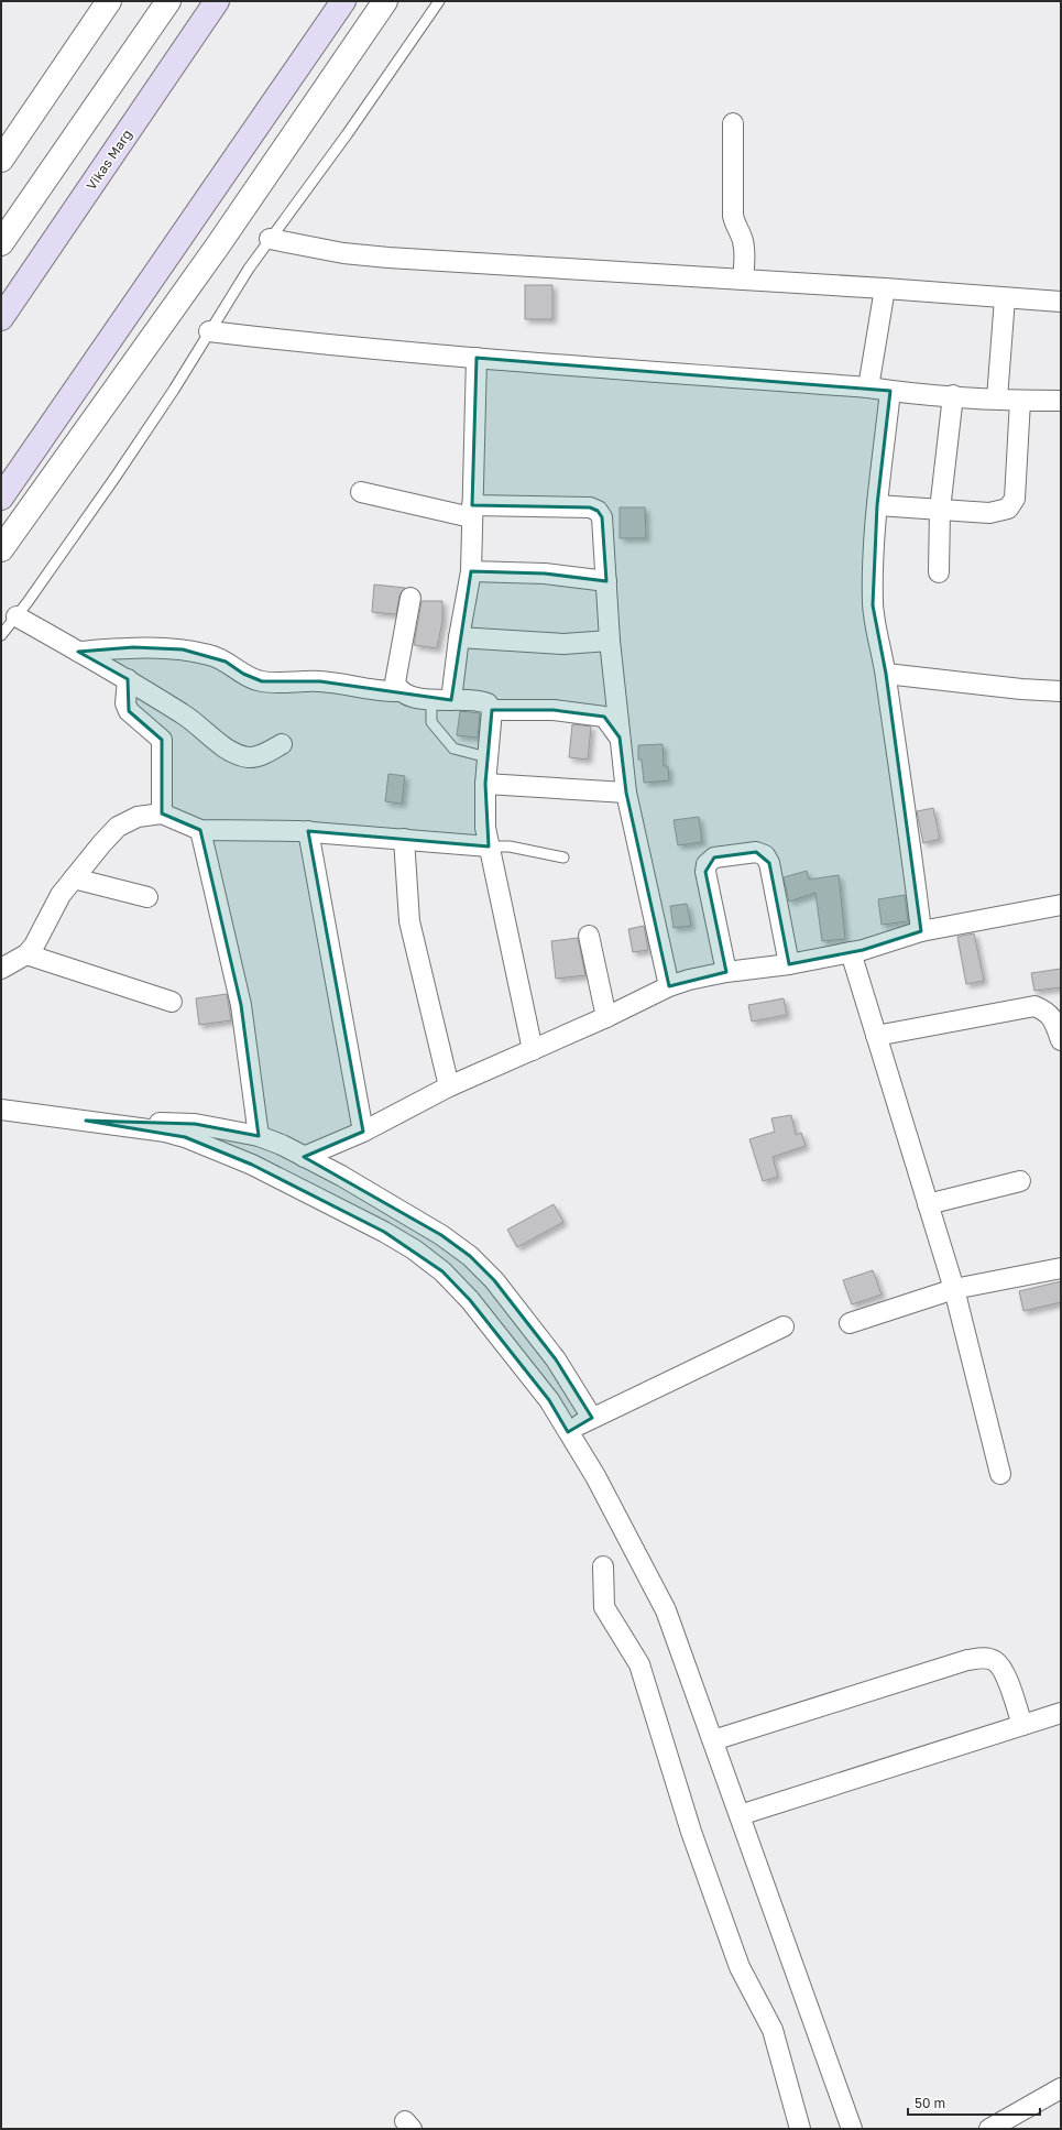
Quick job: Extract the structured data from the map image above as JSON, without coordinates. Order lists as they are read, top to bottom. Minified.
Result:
{"streets":{"main road":["Vikas Marg"]},"scale_bar":"50 m"}
